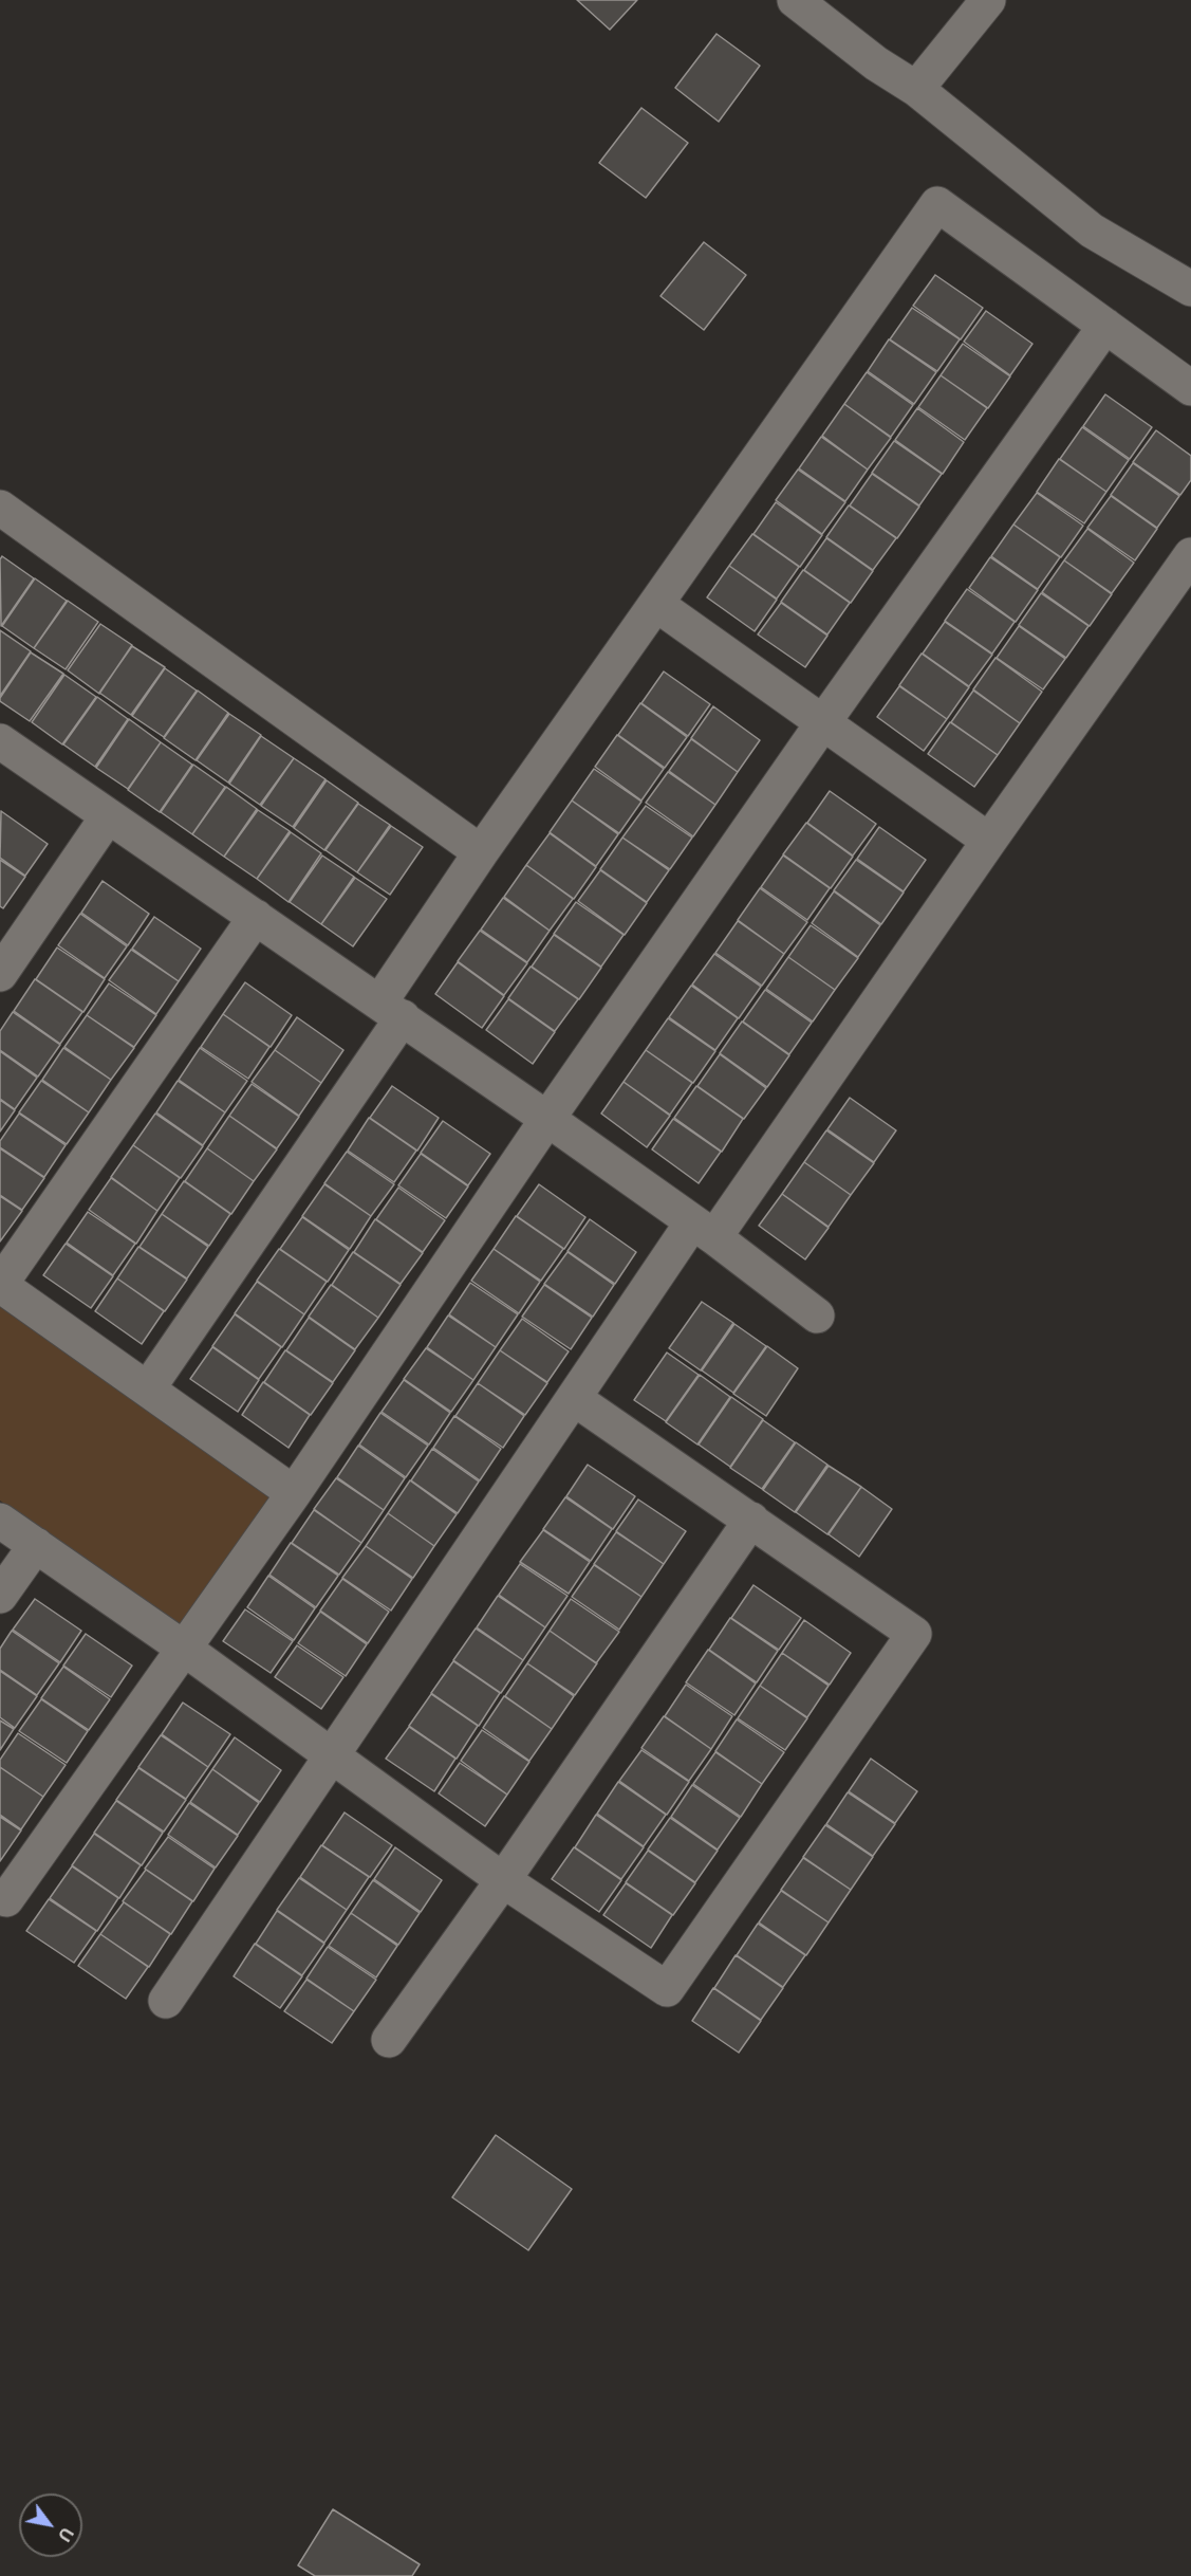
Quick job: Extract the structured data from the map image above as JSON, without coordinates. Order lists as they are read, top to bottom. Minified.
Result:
{"north":"bottom right"}
